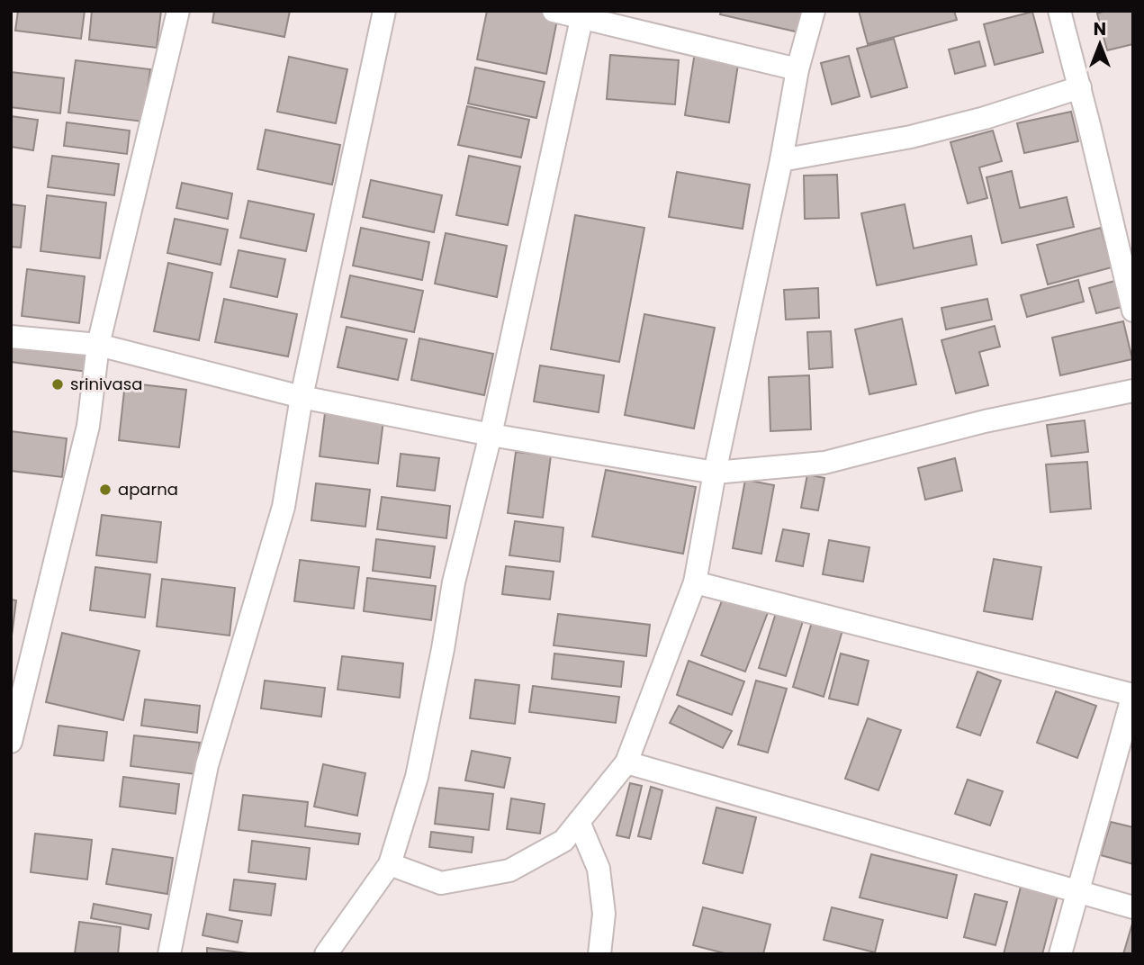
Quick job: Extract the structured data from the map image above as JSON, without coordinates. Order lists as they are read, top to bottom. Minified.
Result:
{"places":["srinivasa","aparna"],"north":"top"}
